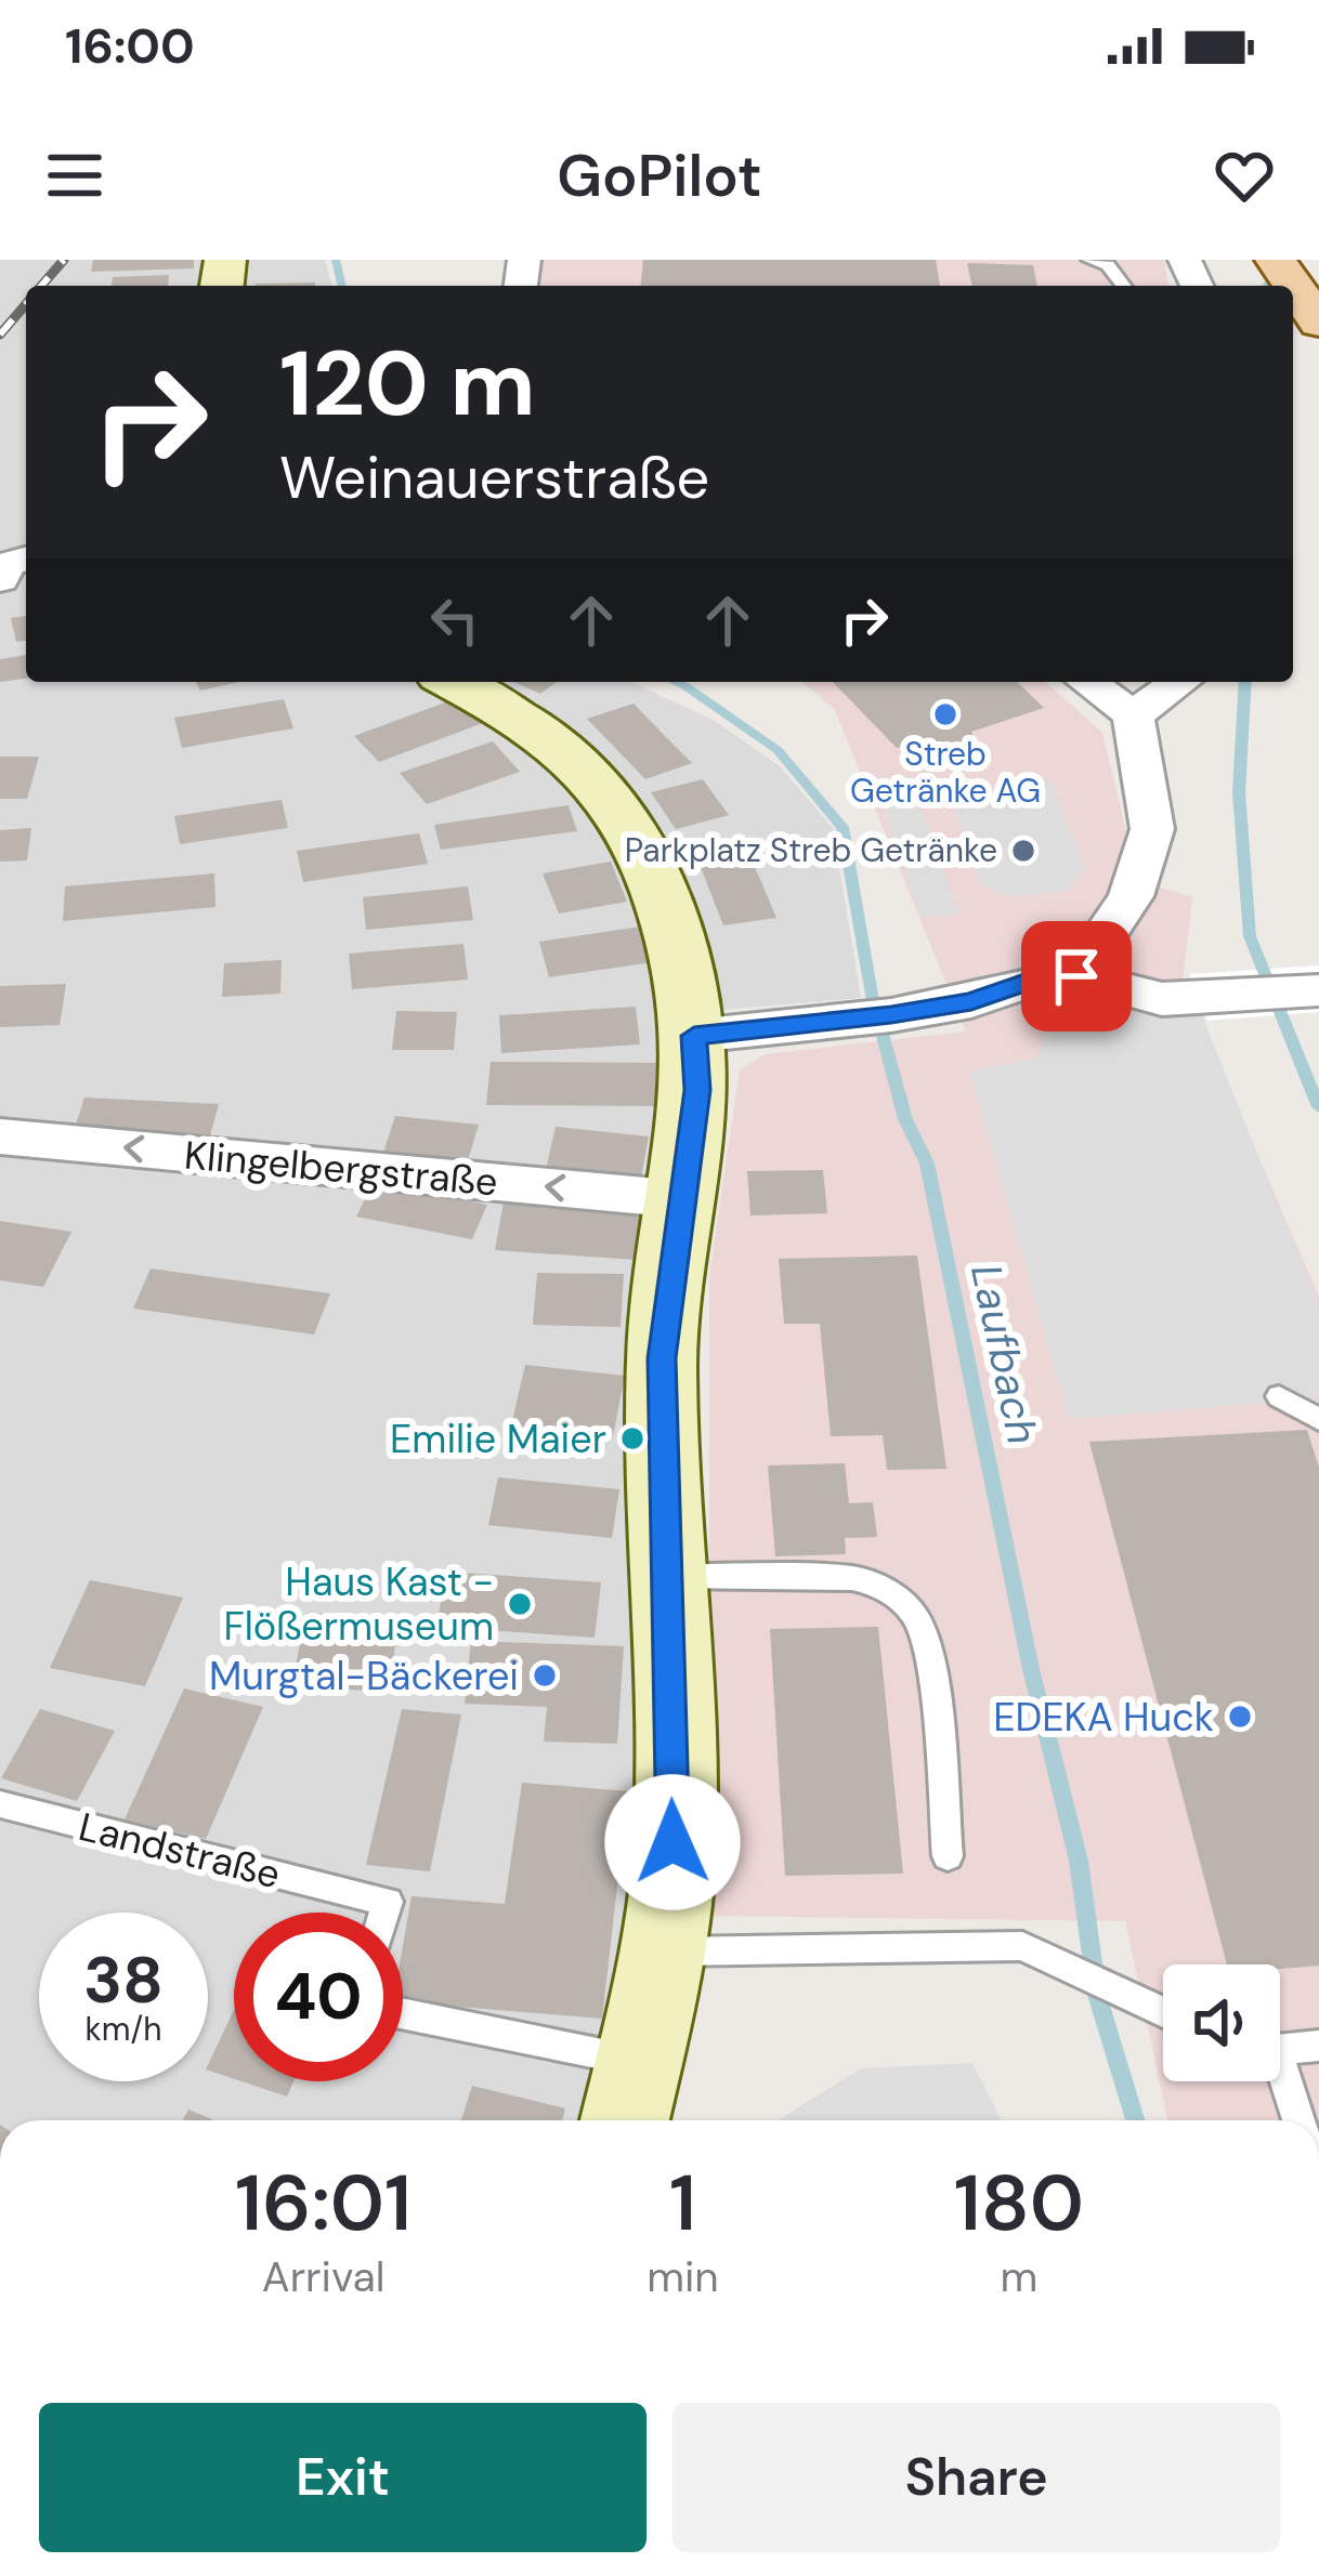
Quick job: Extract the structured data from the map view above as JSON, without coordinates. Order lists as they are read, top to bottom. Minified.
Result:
{"streets":{"street":["Klingelbergstraße"],"lane":["Landstraße"]},"one_way":["Klingelbergstraße"],"water":["Laufbach"],"places":["Streb Getränke AG","Parkplatz Streb Getränke","Emilie Maier","Haus Kast - Flößermuseum","Murgtal-Bäckerei","EDEKA Huck"],"page":{"status":"16:00","header":"GoPilot","turn":["120 m","Weinauerstraße"],"speed":"38 km/h","limit":"40","eta":["16:01","Arrival","1","min","180","m"],"buttons":["Exit","Share"]}}
